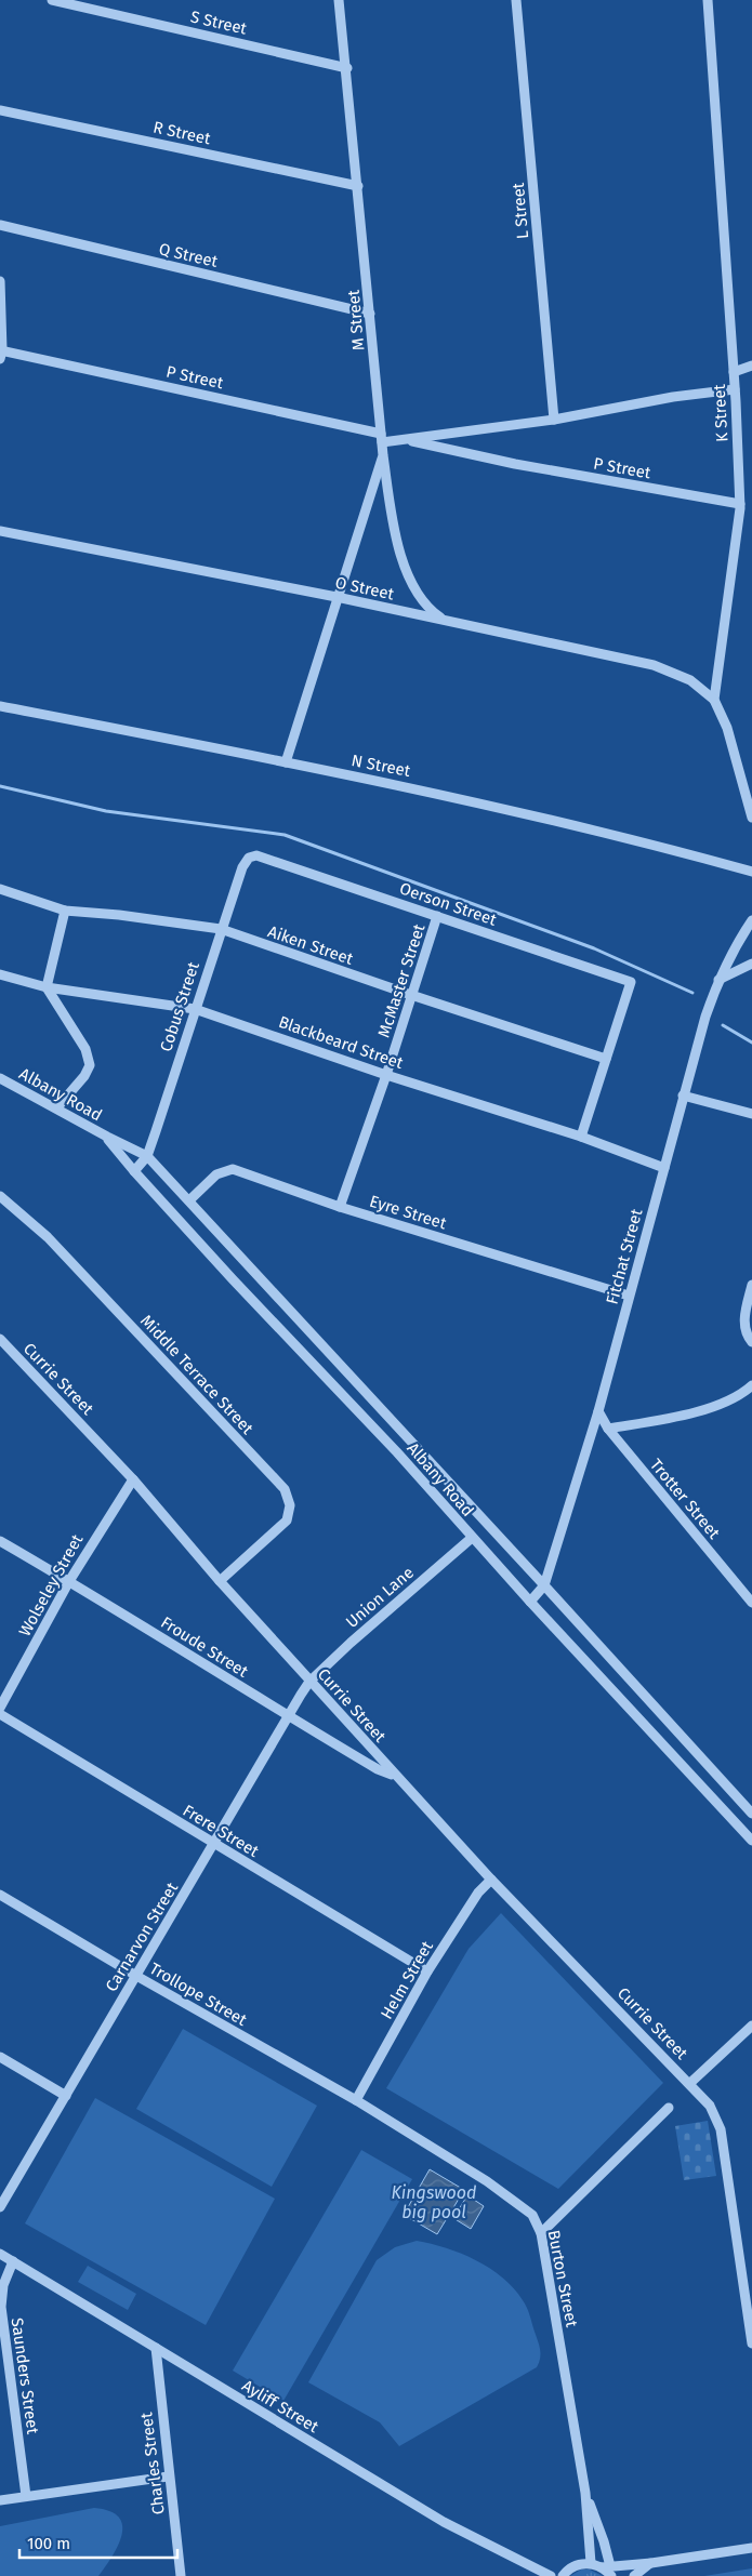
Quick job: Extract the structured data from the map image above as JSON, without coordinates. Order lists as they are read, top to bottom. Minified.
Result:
{"streets":{"street":["S Street","R Street","L Street","Q Street","M Street","P Street","K Street","O Street","N Street","Oerson Street","Aiken Street","McMaster Street","Cobus Street","Blackbeard Street","Albany Road","Eyre Street","Fitchat Street","Middle Terrace Street","Currie Street","Trotter Street","Wolseley Street","Union Lane","Froude Street","Frere Street","Carnarvon Street","Helm Street","Trollope Street","Burton Street","Saunders Street","Ayliff Street","Charles Street"]},"crossings":[["S Street","M Street"],["R Street","M Street"],["L Street","P Street"],["Q Street","M Street"],["M Street","P Street"],["M Street","O Street"],["P Street","K Street"],["K Street","O Street"],["Oerson Street","Aiken Street"],["Oerson Street","McMaster Street"],["Oerson Street","Cobus Street"],["Aiken Street","McMaster Street"],["Aiken Street","Cobus Street"],["McMaster Street","Blackbeard Street"],["McMaster Street","Eyre Street"],["Cobus Street","Blackbeard Street"],["Cobus Street","Albany Road"],["Blackbeard Street","Fitchat Street"],["Albany Road","Eyre Street"],["Albany Road","Fitchat Street"],["Albany Road","Union Lane"],["Eyre Street","Fitchat Street"],["Fitchat Street","Trotter Street"],["Middle Terrace Street","Currie Street"],["Currie Street","Wolseley Street"],["Currie Street","Union Lane"],["Currie Street","Froude Street"],["Currie Street","Carnarvon Street"],["Currie Street","Helm Street"],["Wolseley Street","Froude Street"],["Union Lane","Carnarvon Street"],["Froude Street","Carnarvon Street"],["Frere Street","Carnarvon Street"],["Frere Street","Helm Street"],["Carnarvon Street","Trollope Street"],["Helm Street","Trollope Street"],["Helm Street","Burton Street"],["Trollope Street","Burton Street"],["Saunders Street","Ayliff Street"],["Ayliff Street","Charles Street"]],"water":["Kingswood big pool"],"scale_bar":"100 m"}
